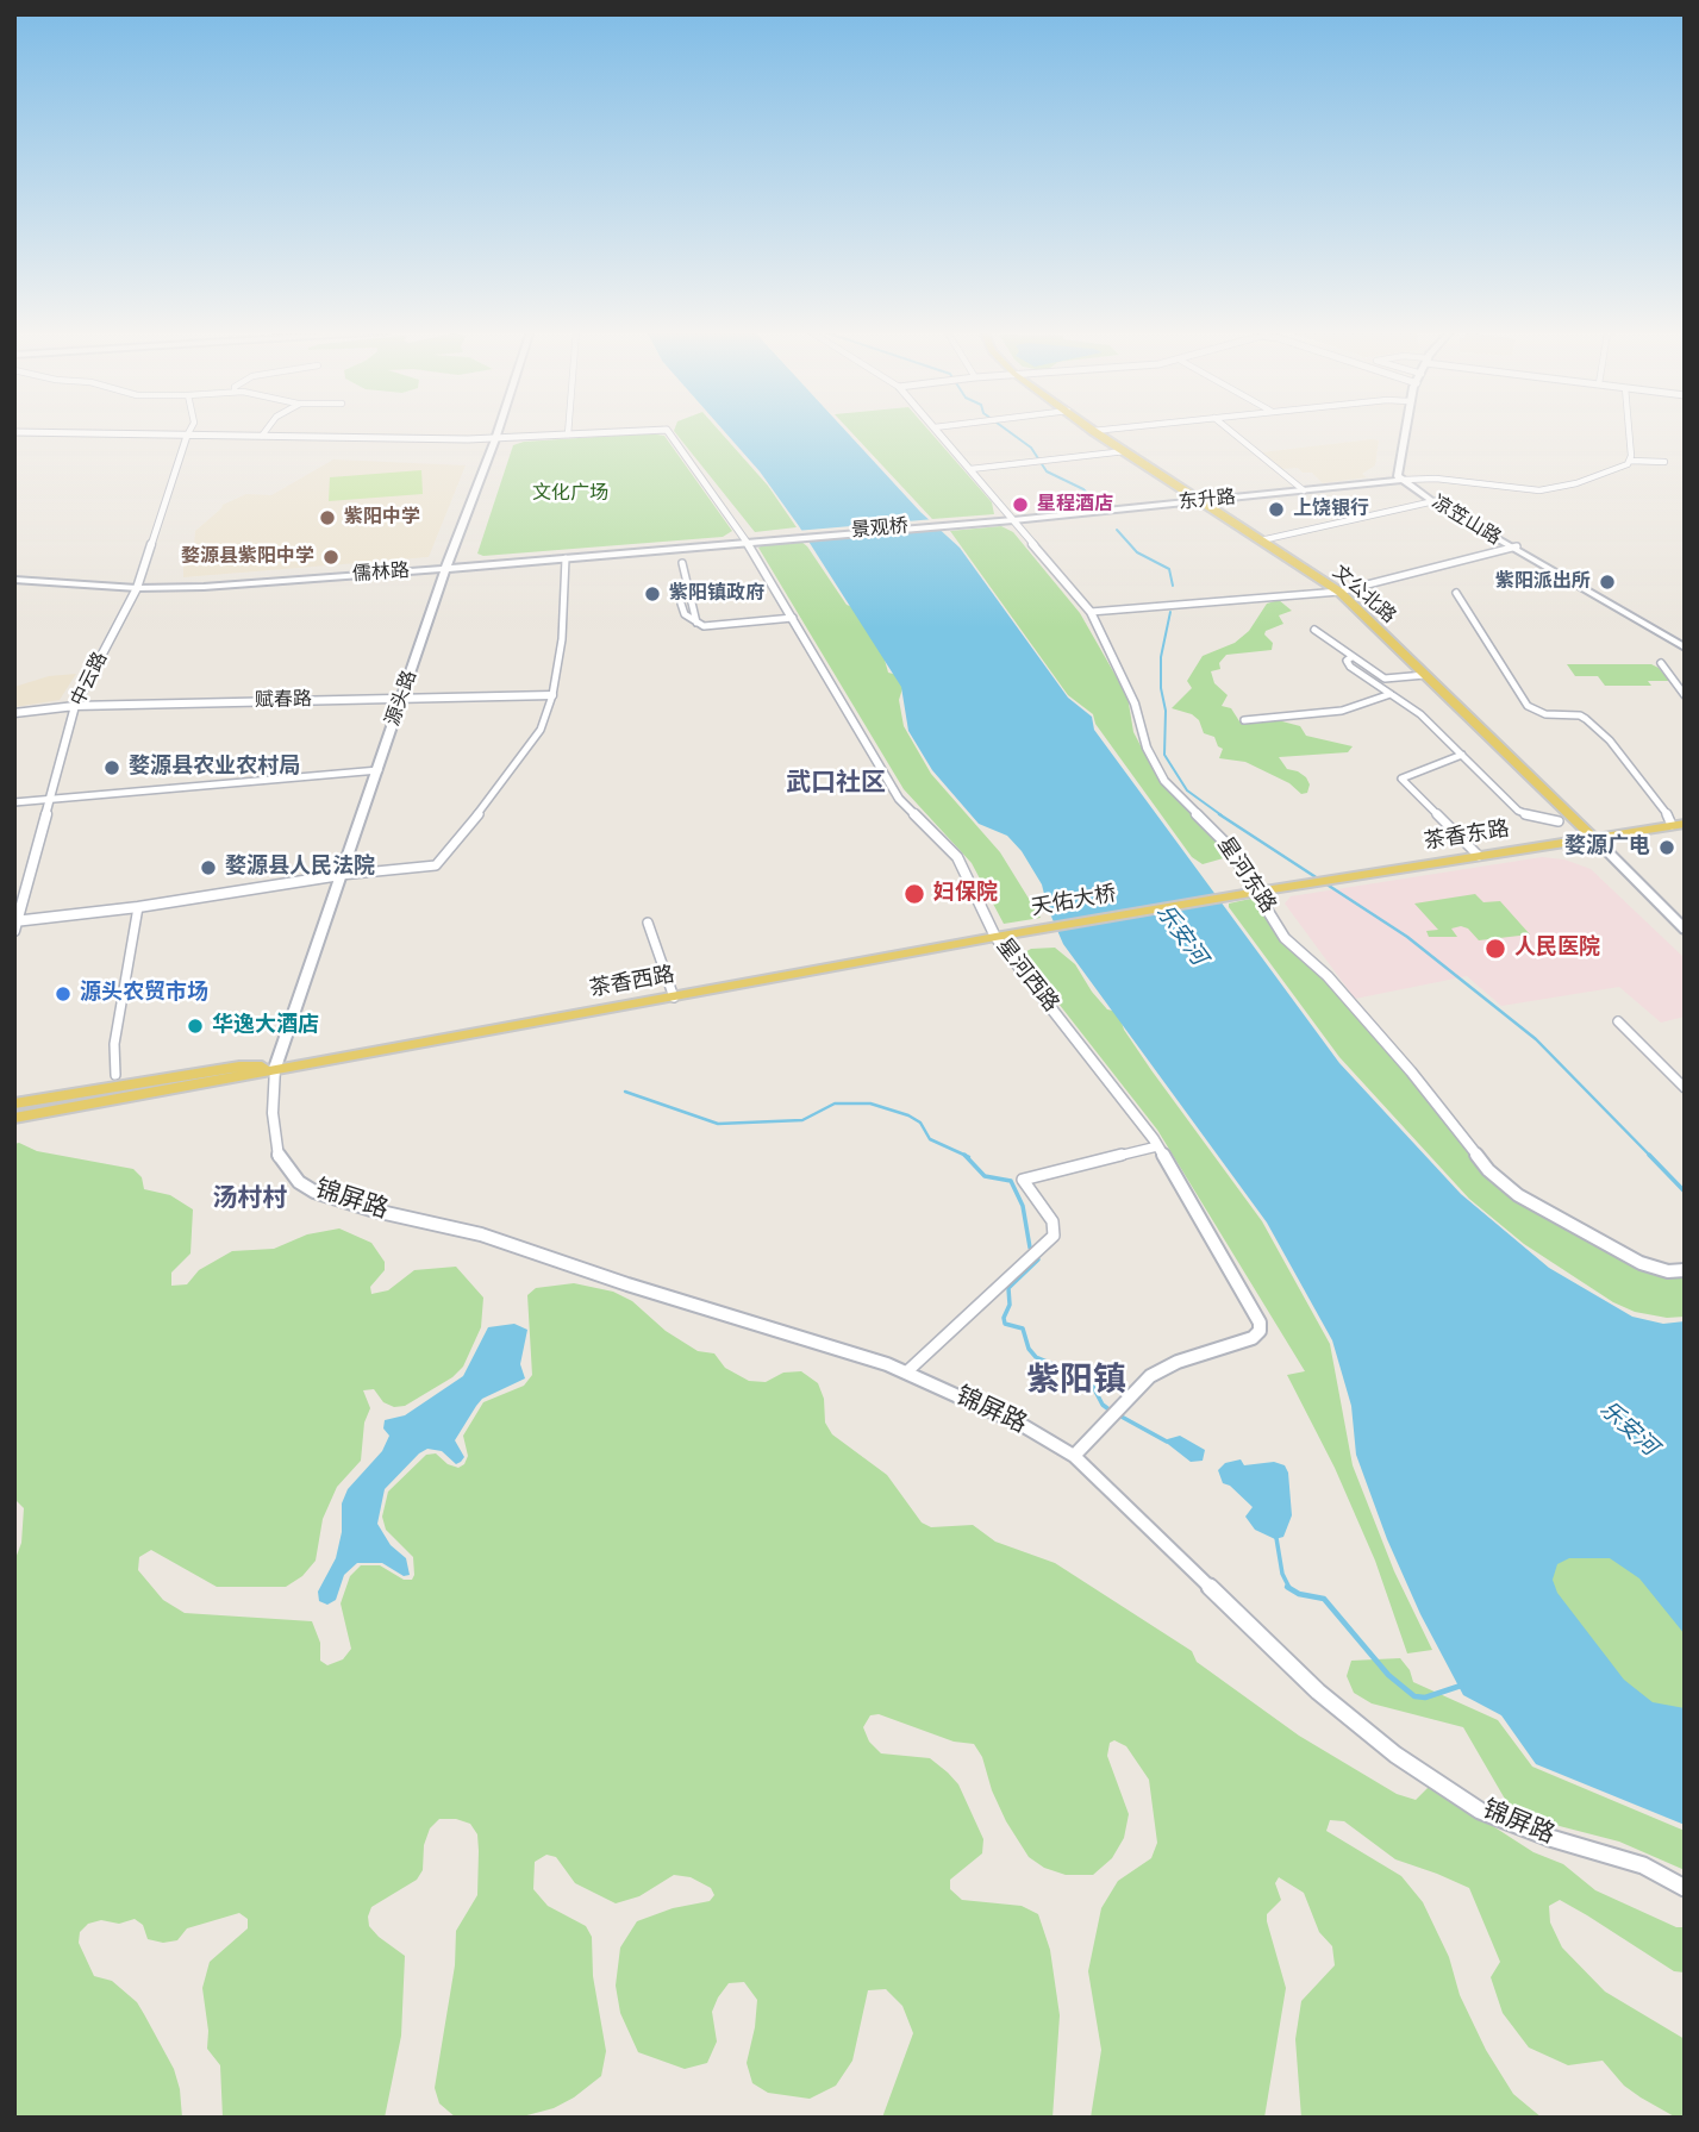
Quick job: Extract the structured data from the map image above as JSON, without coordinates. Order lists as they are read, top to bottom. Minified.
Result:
{"streets":{"main road":["东升路","凉笠山路","景观桥","儒林路","文公北路","源头路","茶香东路","天佑大桥","茶香西路"],"street":["中云路","赋春路","星河东路","星河西路","锦屏路"]},"crossings":[["东升路","凉笠山路"],["东升路","景观桥"],["东升路","文公北路"],["东升路","星河东路"],["景观桥","儒林路"],["景观桥","星河东路"],["景观桥","星河西路"],["儒林路","中云路"],["儒林路","源头路"],["儒林路","星河西路"],["文公北路","茶香东路"],["中云路","赋春路"],["源头路","赋春路"],["源头路","茶香西路"],["源头路","锦屏路"],["茶香东路","星河东路"],["茶香东路","天佑大桥"],["星河东路","天佑大桥"],["天佑大桥","星河西路"],["天佑大桥","茶香西路"],["星河西路","茶香西路"],["星河西路","锦屏路"],["茶香西路","锦屏路"]],"districts":["武口社区","汤村村","紫阳镇"],"water":["乐安河"],"parks":["文化广场"],"places":["星程酒店","上饶银行","紫阳中学","婺源县紫阳中学","紫阳派出所","紫阳镇政府","婺源县农业农村局","婺源广电","婺源县人民法院","妇保院","人民医院","源头农贸市场","华逸大酒店"]}
